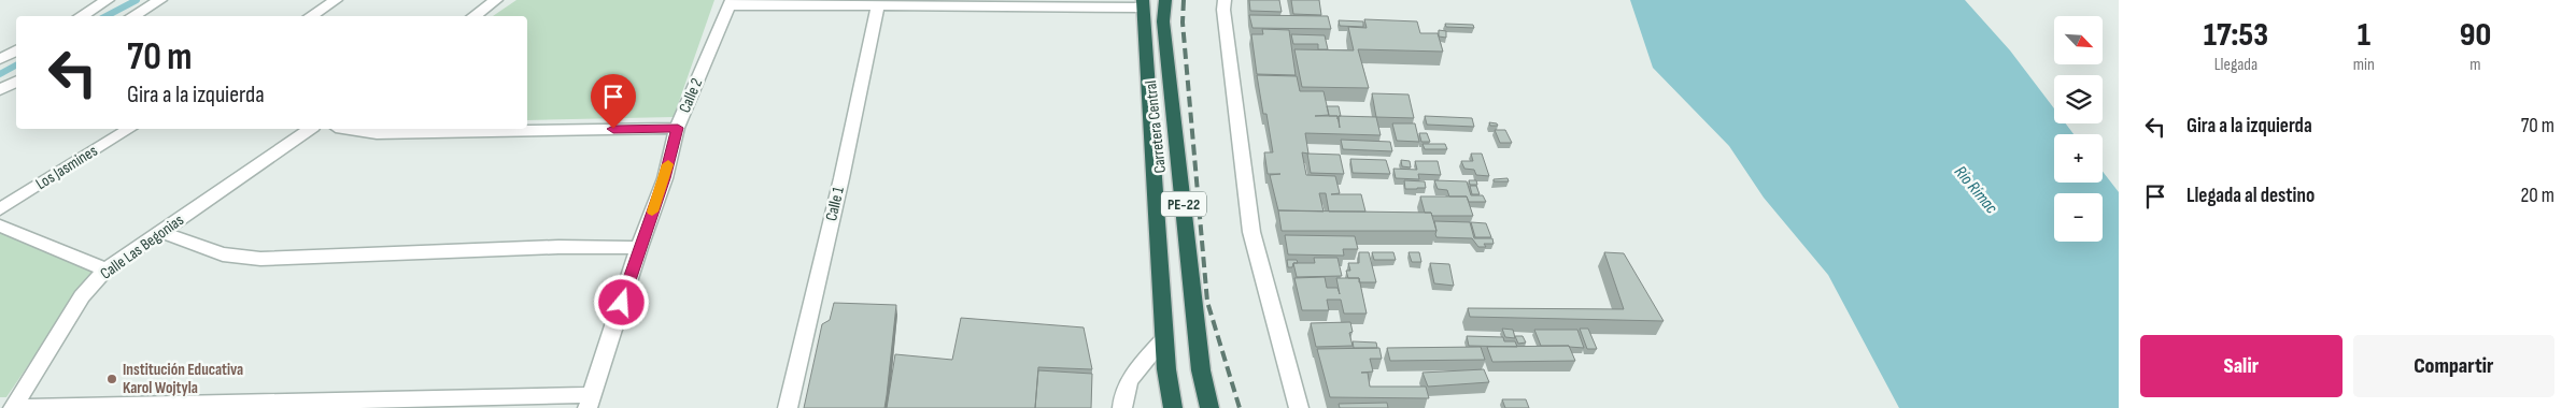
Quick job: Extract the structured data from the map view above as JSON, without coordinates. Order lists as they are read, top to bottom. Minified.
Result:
{"streets":{"highway":["Carretera Central","PE-22"],"street":["Calle 2","Los Jasmines","Calle 1","Calle Las Begonias"]},"water":["Río Rímac"],"places":["Institución Educativa Karol Wojtyla"],"north":"bottom right","page":{"eta":["17:53","Llegada","1","min","90","m"],"map_buttons":["+","−"],"turn":["70 m","Gira a la izquierda"],"list":[{"name":"Gira a la izquierda","value":"70 m"},{"name":"Llegada al destino","value":"20 m"}],"buttons":["Salir","Compartir"]}}
